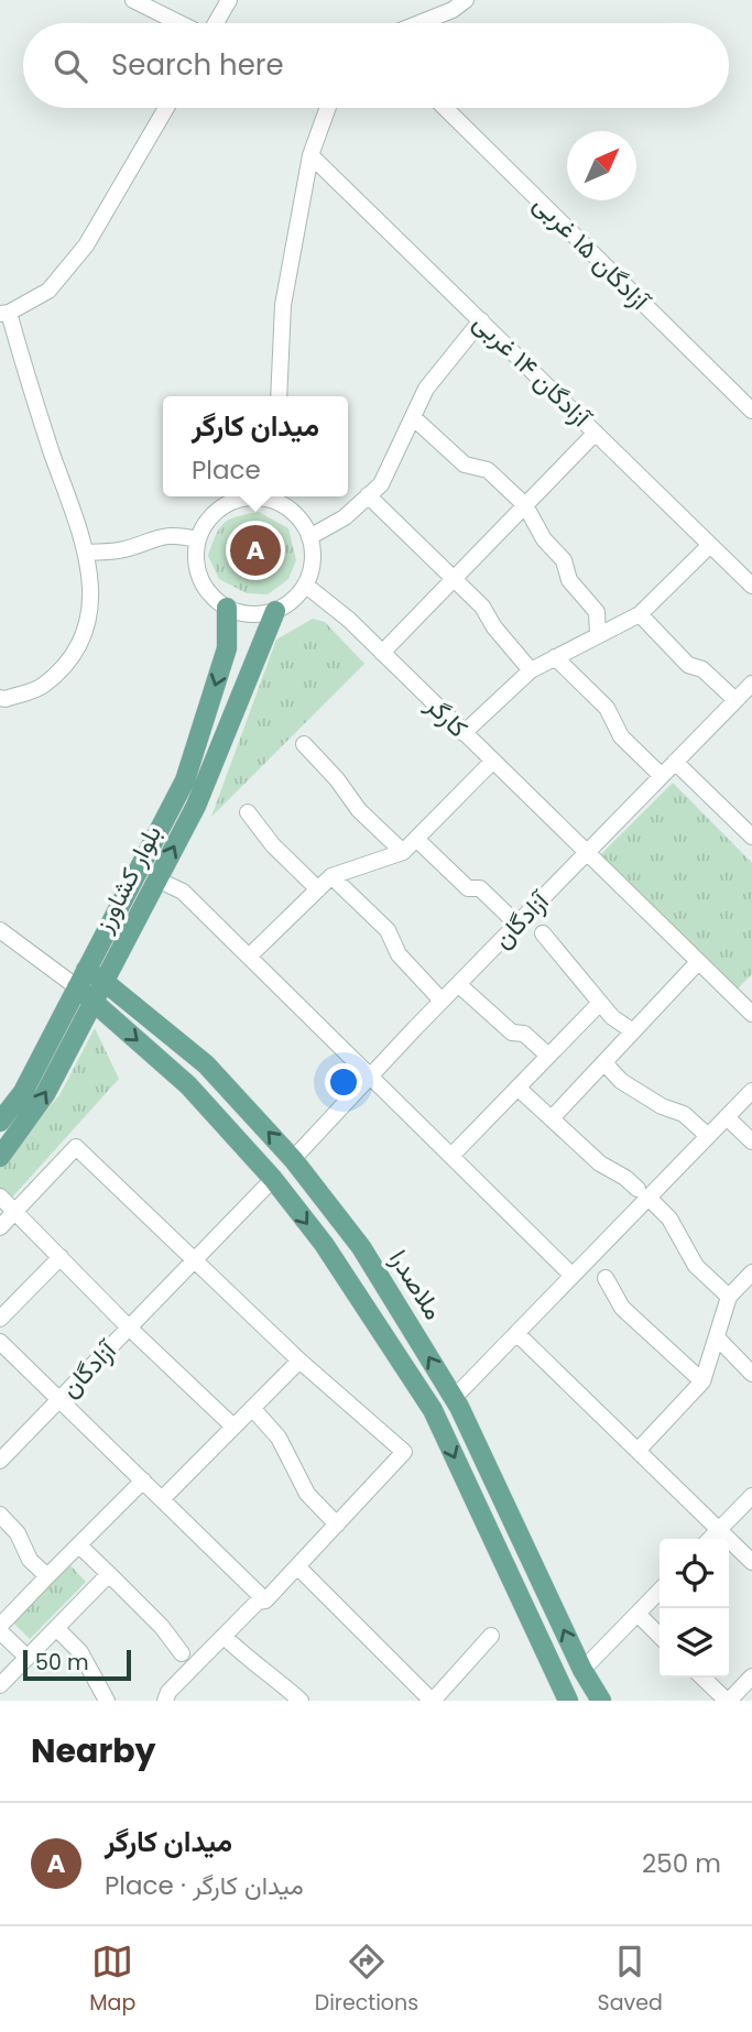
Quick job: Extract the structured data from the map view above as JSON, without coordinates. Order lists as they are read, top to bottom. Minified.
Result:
{"streets":{"main road":["بلوار کشاورز","ملاصدرا"],"street":["آزادگان ۱۵ غربی","آزادگان ۱۴ غربی","کارگر","آزادگان"]},"crossings":[["کارگر","بلوار کشاورز"],["کارگر","آزادگان"],["بلوار کشاورز","ملاصدرا"],["آزادگان","ملاصدرا"]],"scale_bar":"50 m","north":"top right","page":{"search":"Search here","popup":["میدان کارگر","Place"],"pins":"A","scale":"50 m","heading":"Nearby","list":[{"mark":"A","name":"میدان کارگر","note":"Place · میدان کارگر","value":"250 m"}],"nav":["Map","Directions","Saved"]}}
